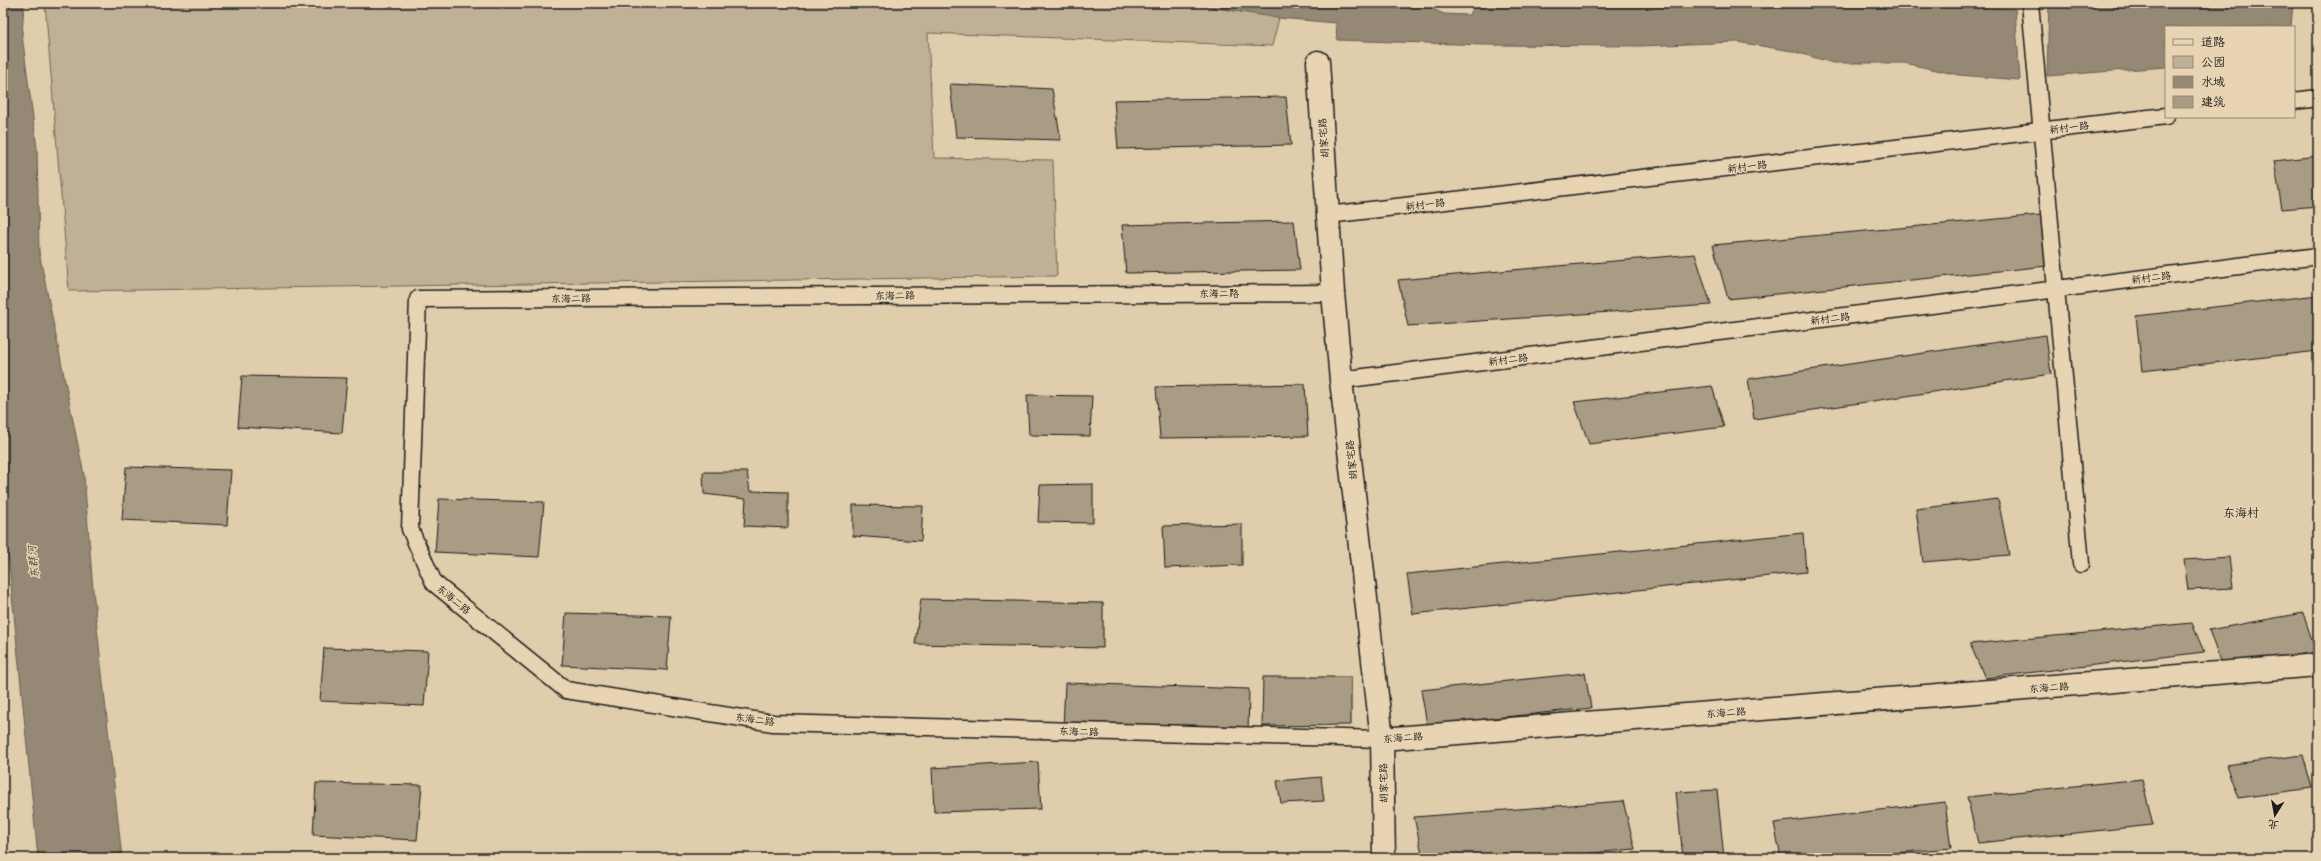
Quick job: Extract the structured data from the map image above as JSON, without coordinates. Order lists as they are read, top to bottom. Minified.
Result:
{"streets":{"street":["胡家宅路","东海二路"],"lane":["新村一路","新村二路"]},"crossings":[["新村一路","胡家宅路"],["胡家宅路","新村二路"],["胡家宅路","东海二路"]],"districts":["东海村"],"water":["东群河"],"legend":["道路","公园","水域","建筑"],"north":"bottom"}
